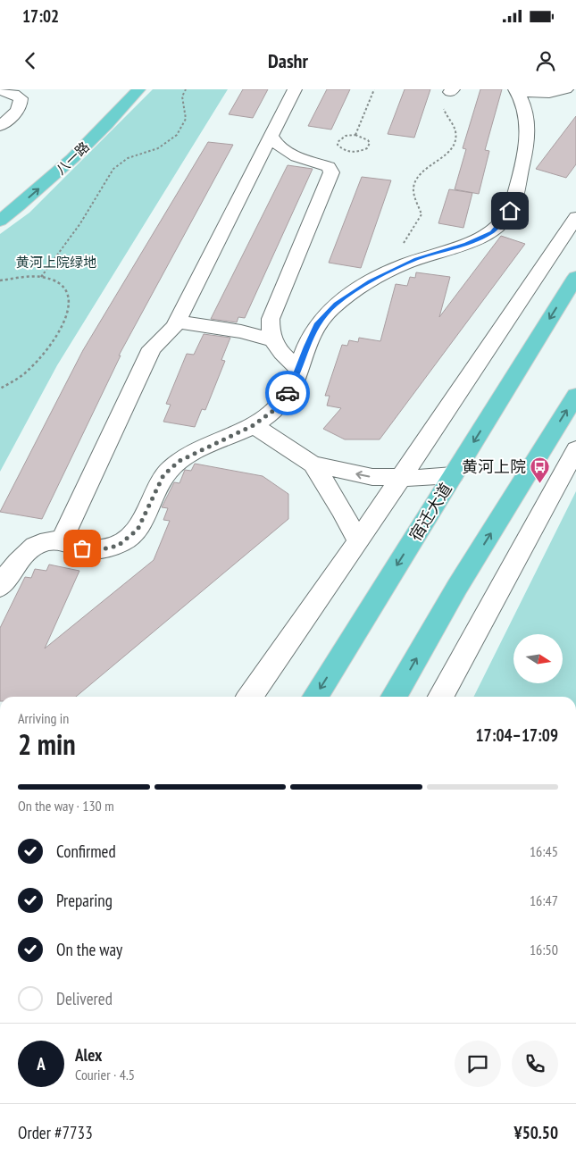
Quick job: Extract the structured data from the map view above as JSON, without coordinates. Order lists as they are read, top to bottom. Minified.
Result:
{"streets":{"main road":["八一路","宿迁大道"]},"parks":["黄河上院绿地"],"places":{"bus stop":["黄河上院"]},"north":"right","page":{"status":"17:02","header":"Dashr","heading":["2 min","Arriving in","17:04–17:09"],"panel":["Alex","Courier · 4.5","Order #7733","¥50.50"],"bar":"On the way · 130 m","list":[["Confirmed","16:45"],["Preparing","16:47"],["On the way","16:50"],"Delivered"],"round":"A"}}
